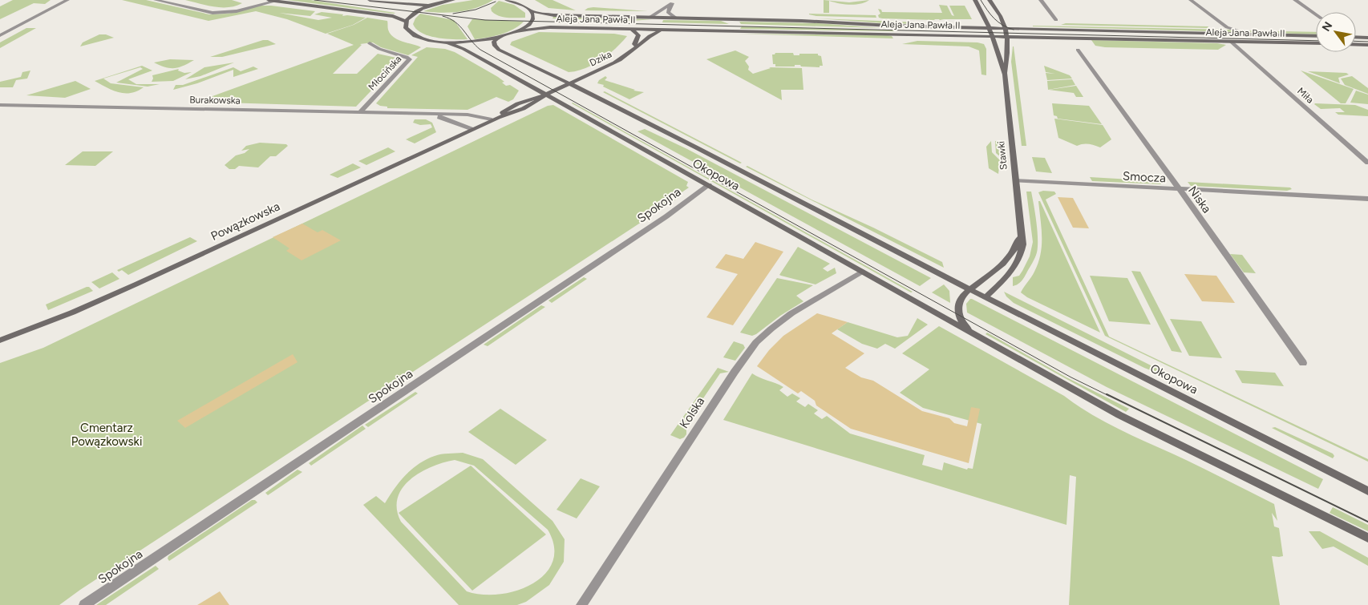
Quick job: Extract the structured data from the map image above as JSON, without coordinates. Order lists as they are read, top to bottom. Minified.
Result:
{"streets":{"main road":["Aleja Jana Pawła II","Dzika","Stawki","Okopowa","Powązkowska"],"street":["Młocińska","Miła","Burakowska","Smocza","Niska","Spokojna","Kolska"]},"crossings":[["Aleja Jana Pawła II","Dzika"],["Aleja Jana Pawła II","Miła"],["Aleja Jana Pawła II","Stawki"],["Aleja Jana Pawła II","Okopowa"],["Dzika","Okopowa"],["Dzika","Powązkowska"],["Młocińska","Burakowska"],["Burakowska","Powązkowska"],["Stawki","Okopowa"],["Stawki","Smocza"],["Okopowa","Spokojna"],["Okopowa","Powązkowska"],["Okopowa","Kolska"],["Smocza","Niska"]],"parks":["Cmentarz Powązkowski"],"north":"top left"}
